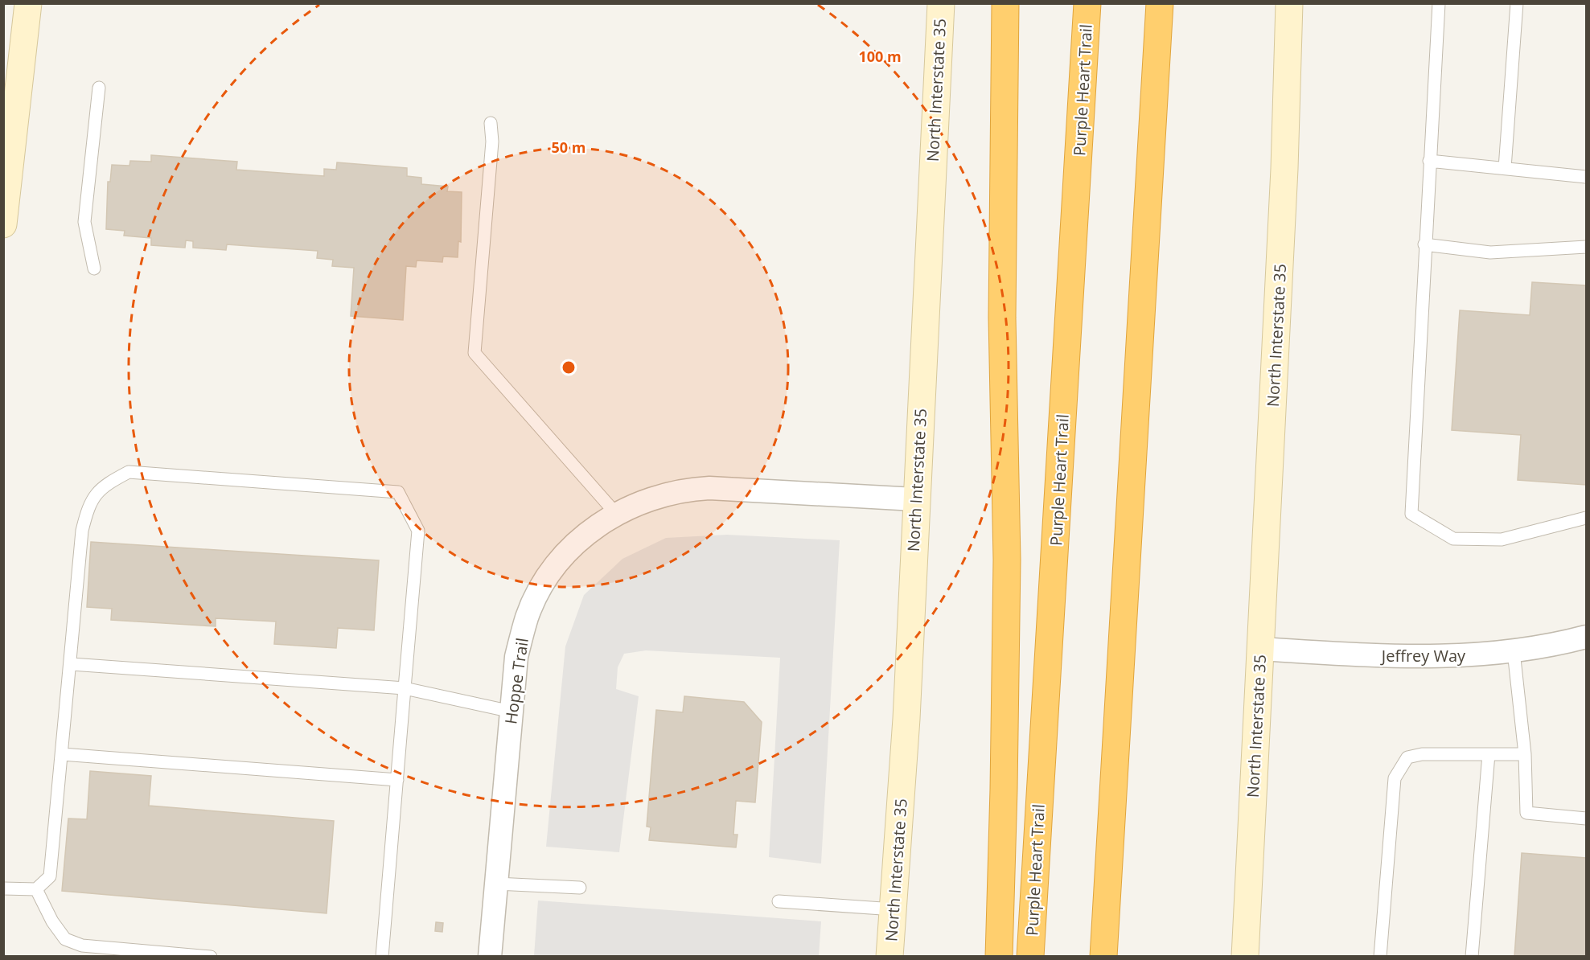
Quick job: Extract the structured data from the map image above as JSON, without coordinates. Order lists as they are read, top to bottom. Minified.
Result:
{"streets":{"highway":["Purple Heart Trail"],"main road":["North Interstate 35"],"street":["Jeffrey Way","Hoppe Trail"]},"crossings":[["North Interstate 35","Jeffrey Way"],["North Interstate 35","Hoppe Trail"]],"rings":["100 m","50 m"]}
